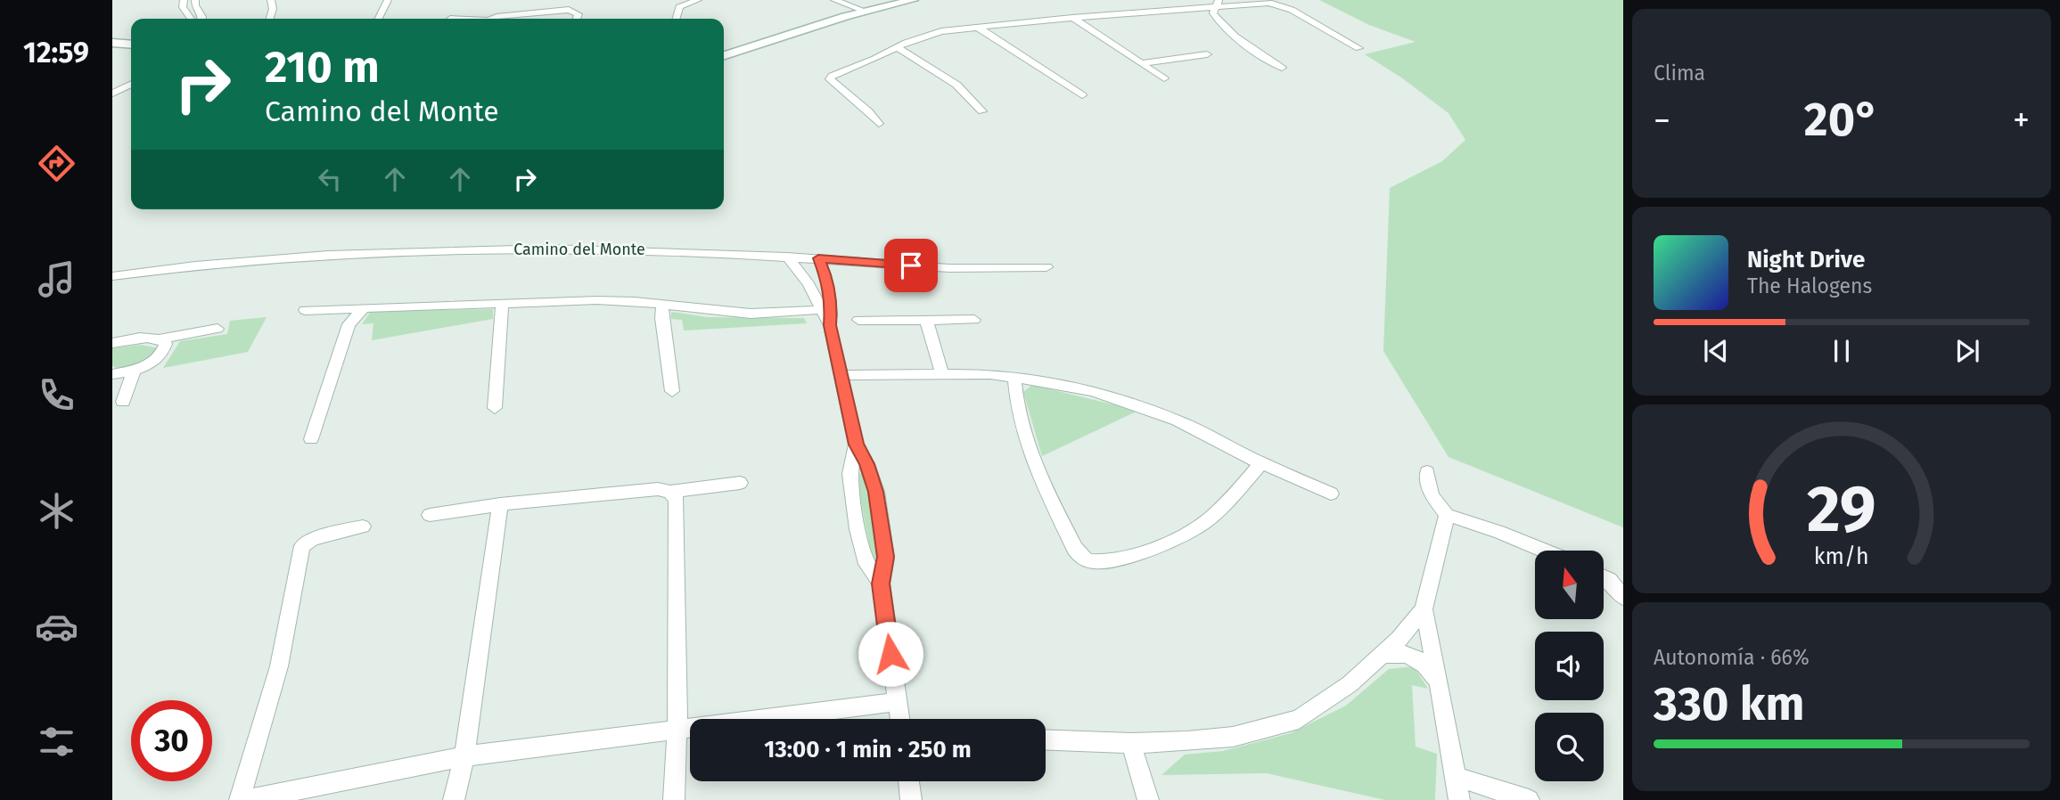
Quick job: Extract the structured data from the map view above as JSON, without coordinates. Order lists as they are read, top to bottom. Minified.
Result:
{"streets":{"street":["Camino del Monte"]},"north":"top","page":{"tabs":"12:59","tile":["Clima",["Autonomía · 66%","330 km"]],"turn":["210 m","Camino del Monte"],"heat":["−","20°","+"],"song":["Night Drive","The Halogens"],"limit":"30","trip":"13:00 · 1 min · 250 m","gauge":["29","km/h"]}}
